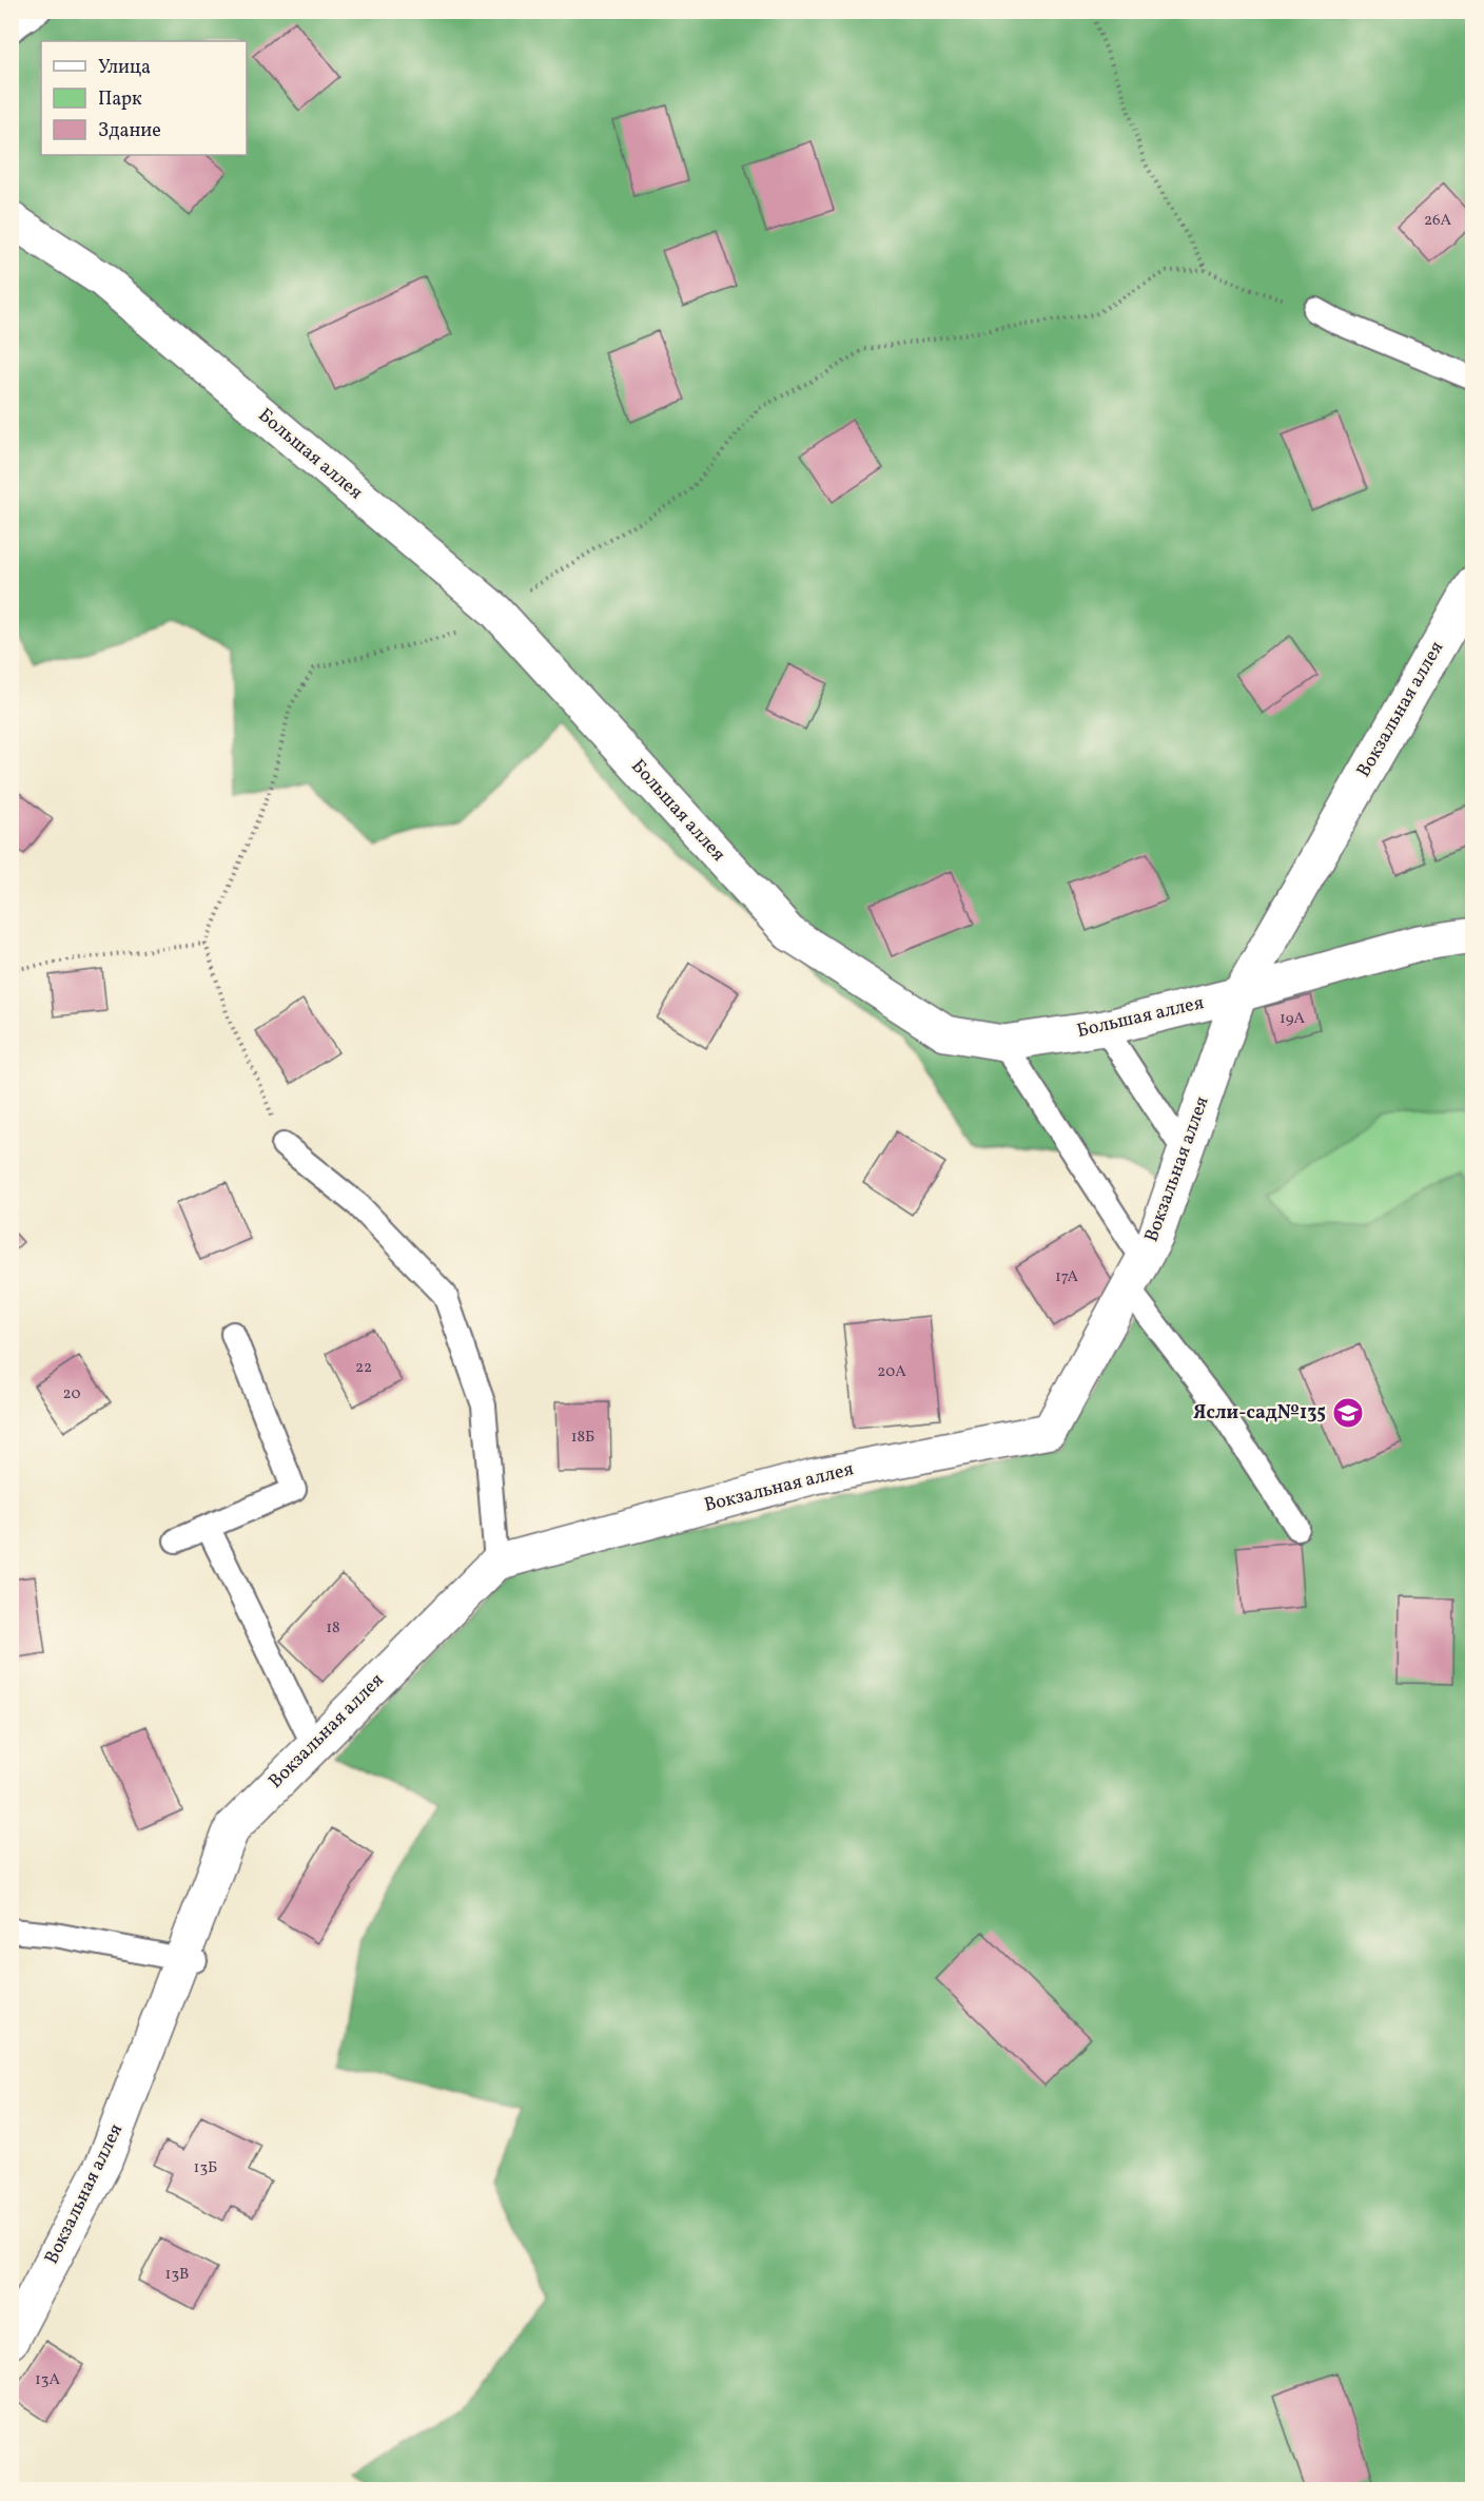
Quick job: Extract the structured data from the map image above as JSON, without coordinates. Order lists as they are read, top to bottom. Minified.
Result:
{"streets":{"street":["Большая аллея","Вокзальная аллея"]},"crossings":[["Большая аллея","Вокзальная аллея"]],"places":{"school or university":["Ясли-сад№135"]},"house_numbers":["26А","19А","17А","22","20А","20","18Б","18","13Б","13В","13А"],"legend":["Улица","Парк","Здание"]}
